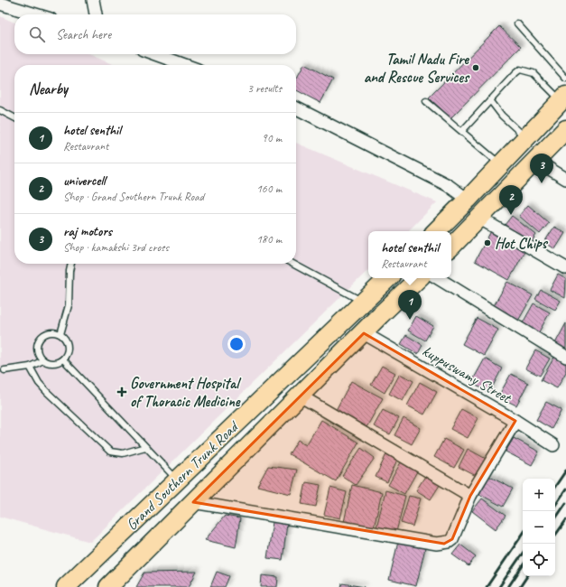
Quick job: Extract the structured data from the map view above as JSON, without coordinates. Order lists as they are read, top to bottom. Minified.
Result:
{"streets":{"main road":["Grand Southern Trunk Road"],"street":["kuppuswamy Street"]},"crossings":[["kuppuswamy Street","Grand Southern Trunk Road"]],"places":{"other":["Tamil Nadu Fire and Rescue Services","Hot Chips"],"health":["Government Hospital of Thoracic Medicine"]},"page":{"search":"Search here","heading":["Nearby","3 results"],"list":[{"mark":"1","name":"hotel senthil","note":"Restaurant","value":"90 m"},{"mark":"2","name":"univercell","note":"Shop · Grand Southern Trunk Road","value":"160 m"},{"mark":"3","name":"raj motors","note":"Shop · kamakshi 3rd cross","value":"180 m"}],"pins":["3","2","1"],"popup":["hotel senthil","Restaurant"],"map_buttons":["+","−"]}}
